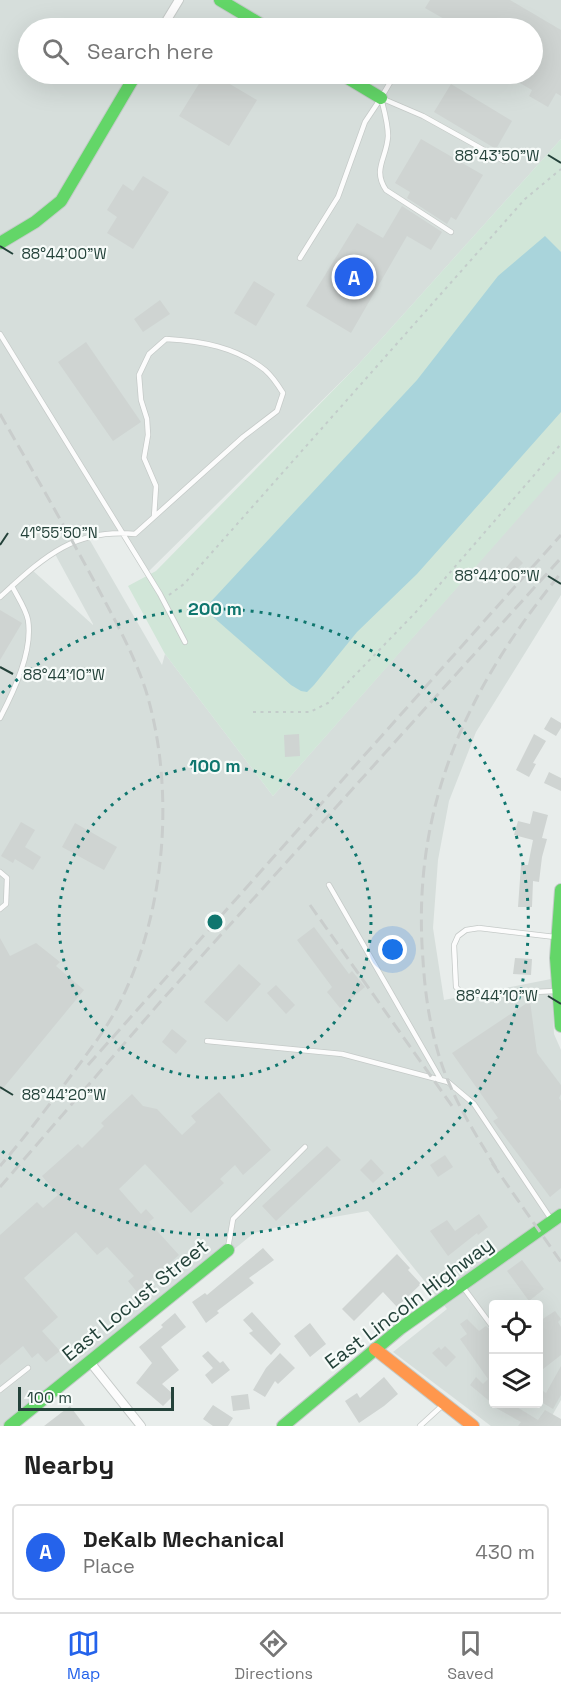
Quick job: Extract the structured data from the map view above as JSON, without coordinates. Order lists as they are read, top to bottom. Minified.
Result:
{"streets":{"street":["East Locust Street","East Lincoln Highway"]},"scale_bar":"100 m","page":{"search":"Search here","pins":"A","scale":"100 m","heading":"Nearby","list":[{"mark":"A","name":"DeKalb Mechanical","note":"Place","value":"430 m"}],"nav":["Map","Directions","Saved"]},"coordinates":["88°43'50\"W","88°44'00\"W","41°55'50\"N","88°44'10\"W","88°44'20\"W"],"rings":["200 m","100 m"]}
